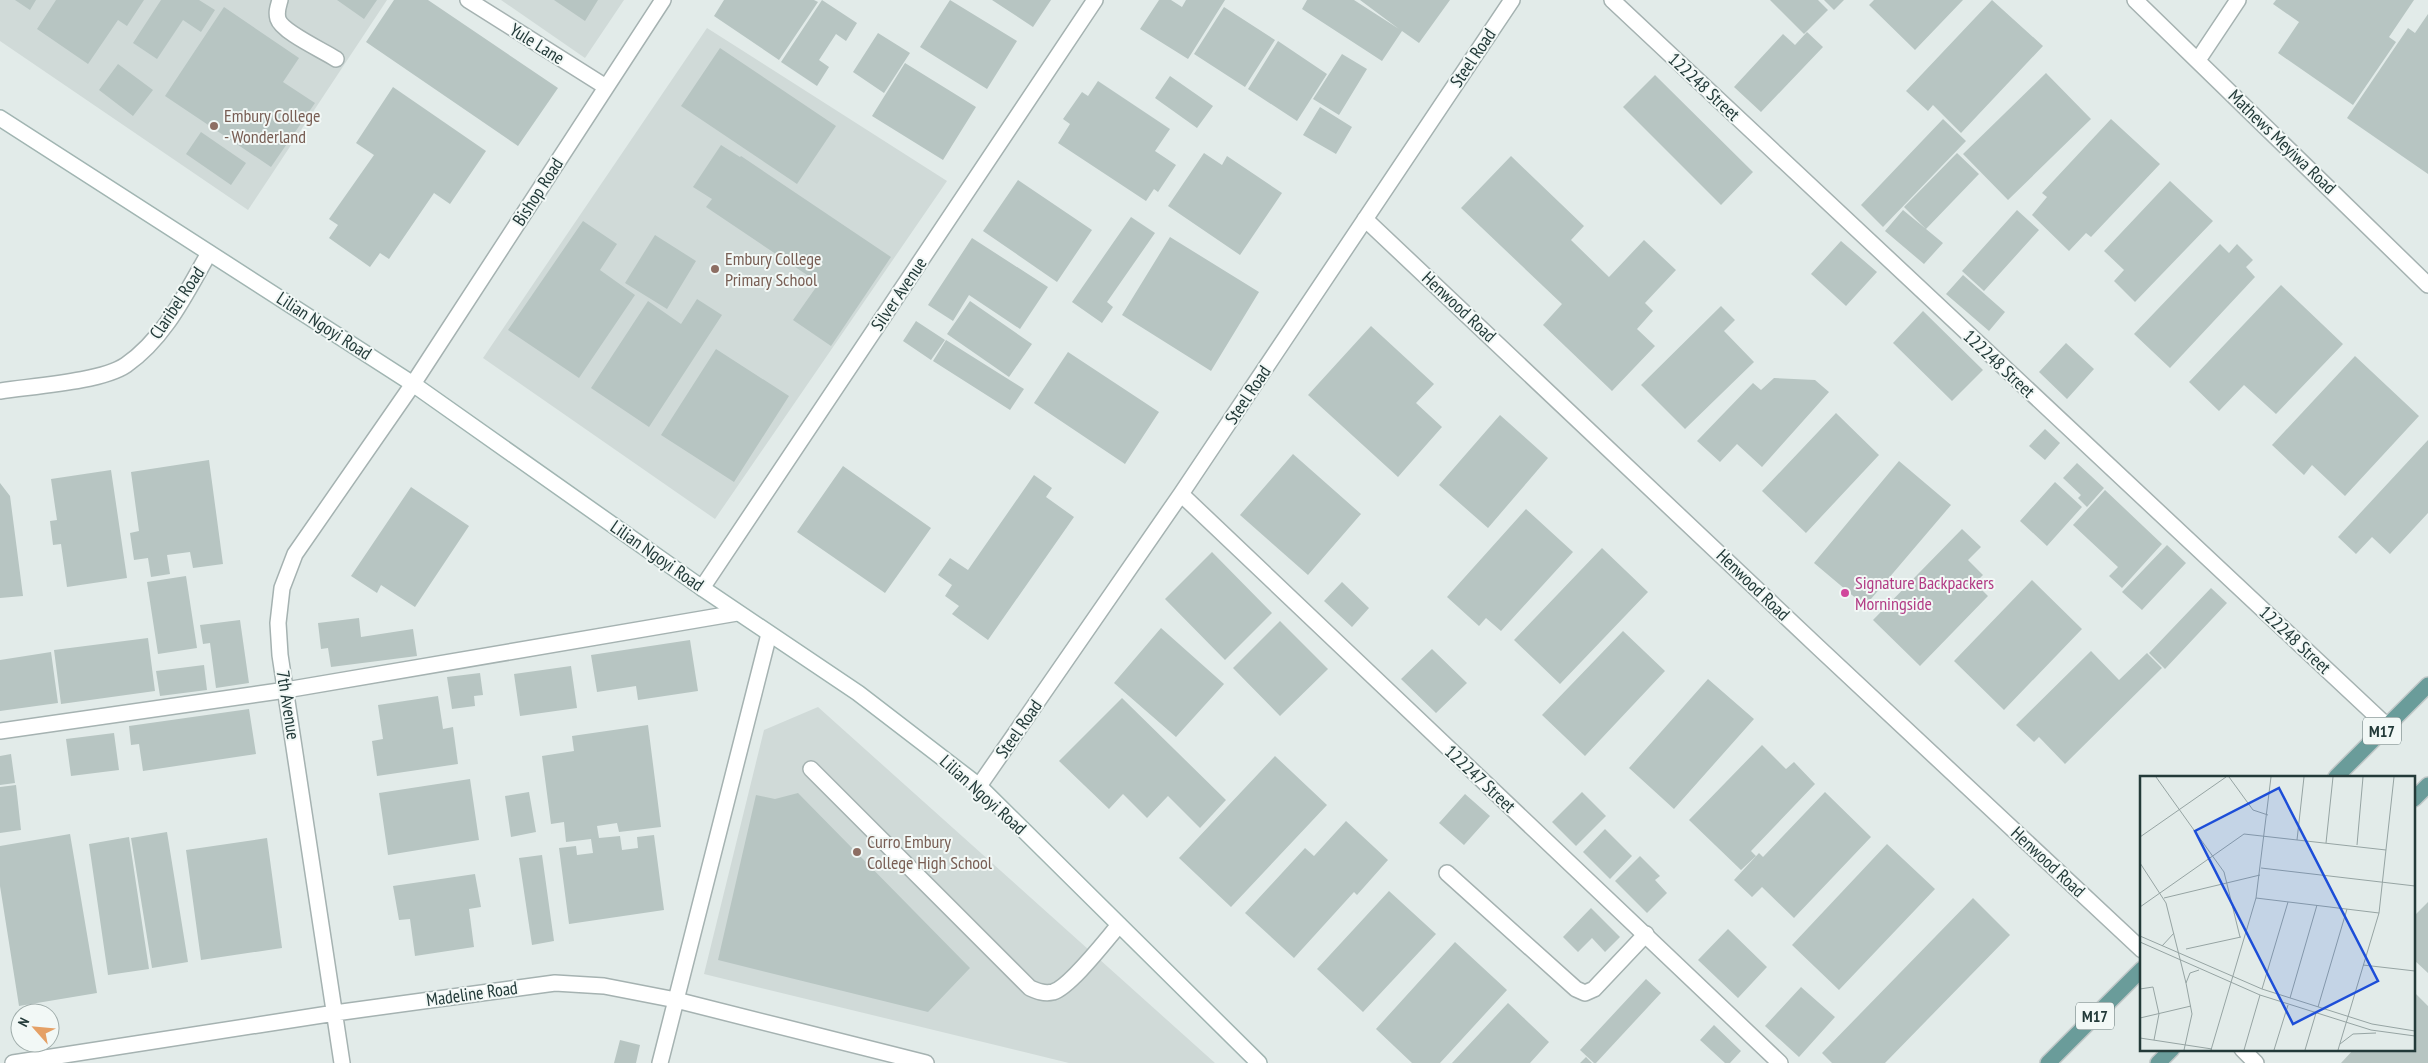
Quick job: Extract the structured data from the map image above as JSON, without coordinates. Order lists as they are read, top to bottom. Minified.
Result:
{"streets":{"main road":["M17"],"street":["Yule Lane","Steel Road","122248 Street","Mathews Meyiwa Road","Bishop Road","Silver Avenue","Claribel Road","Henwood Road","Lilian Ngoyi Road","7th Avenue","122247 Street","Madeline Road"]},"crossings":[["Yule Lane","Bishop Road"],["Steel Road","Henwood Road"],["Steel Road","Lilian Ngoyi Road"],["Steel Road","122247 Street"],["122248 Street","M17"],["Bishop Road","Lilian Ngoyi Road"],["Bishop Road","7th Avenue"],["Silver Avenue","Lilian Ngoyi Road"],["Claribel Road","Lilian Ngoyi Road"],["Lilian Ngoyi Road","7th Avenue"],["7th Avenue","Madeline Road"]],"places":["Embury College - Wonderland","Embury College Primary School","Signature Backpackers Morningside","Curro Embury College High School"],"north":"top left"}
